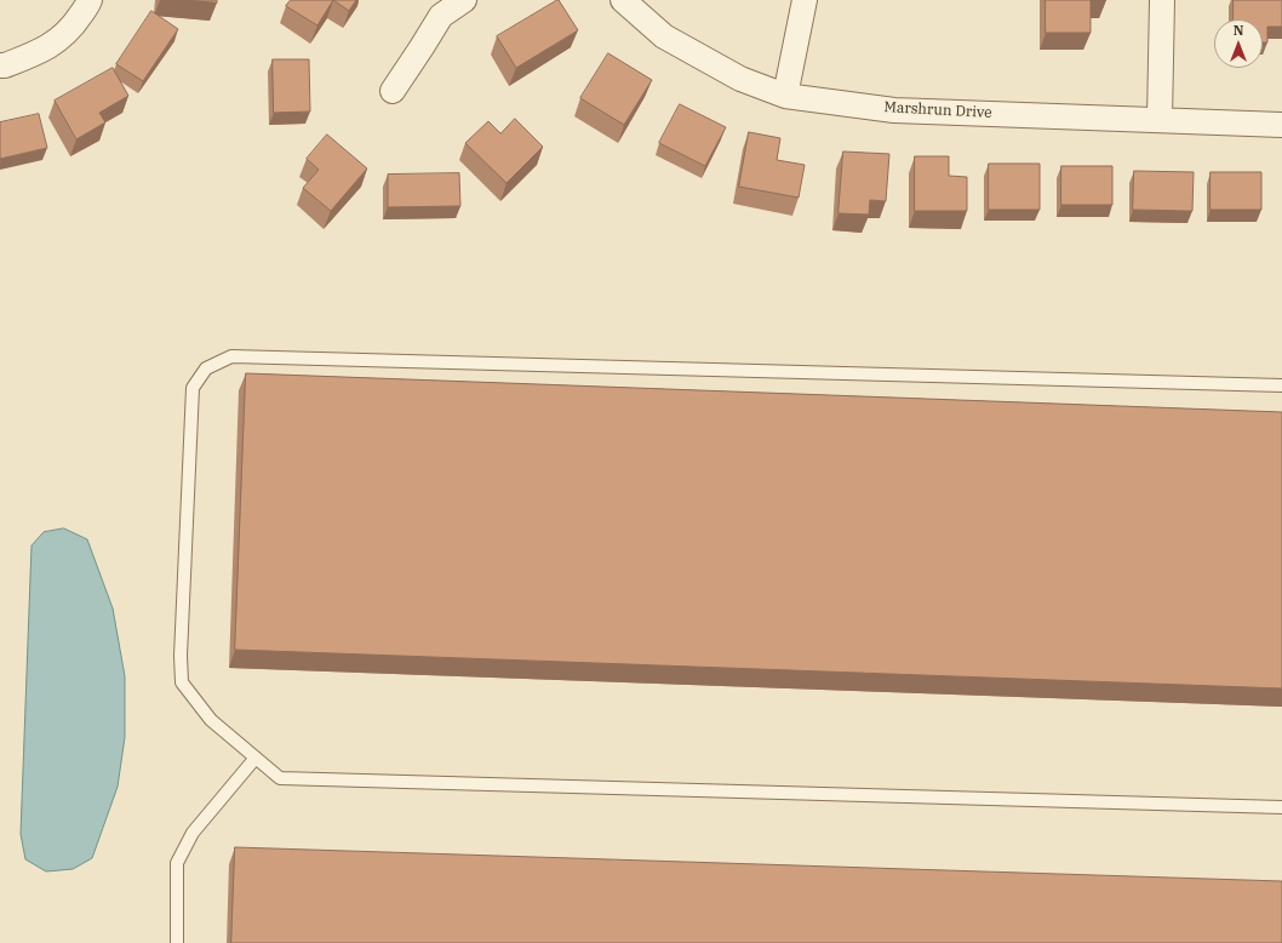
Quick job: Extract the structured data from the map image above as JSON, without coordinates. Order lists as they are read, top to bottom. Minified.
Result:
{"streets":{"street":["Marshrun Drive"]},"north":"top"}
